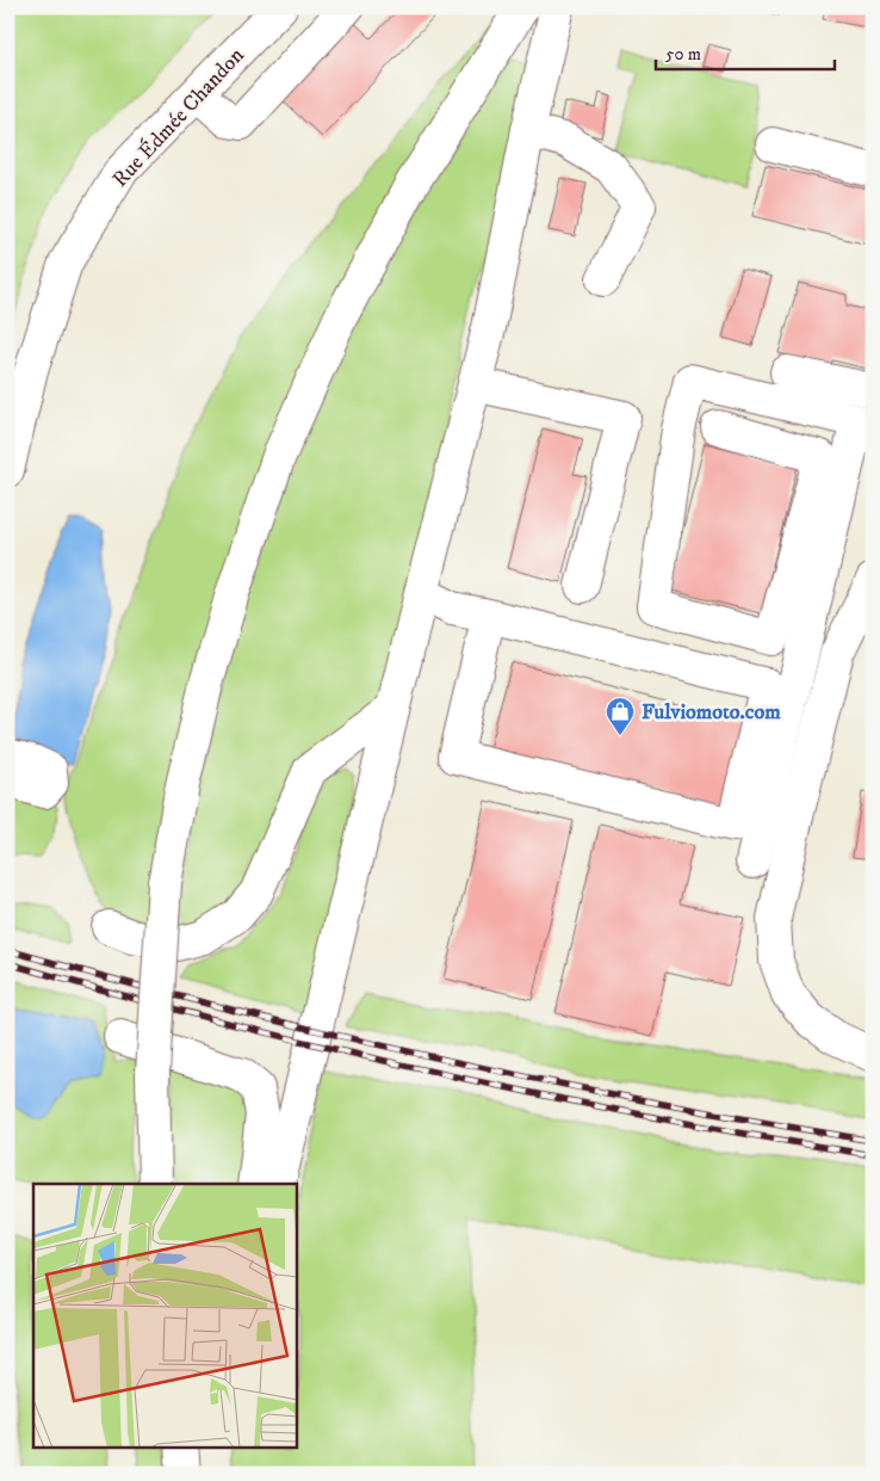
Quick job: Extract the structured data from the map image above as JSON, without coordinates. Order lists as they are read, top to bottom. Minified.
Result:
{"streets":{"street":["Rue Édmée Chandon"]},"places":{"shop":["Fulviomoto.com"]},"scale_bar":"50 m"}
